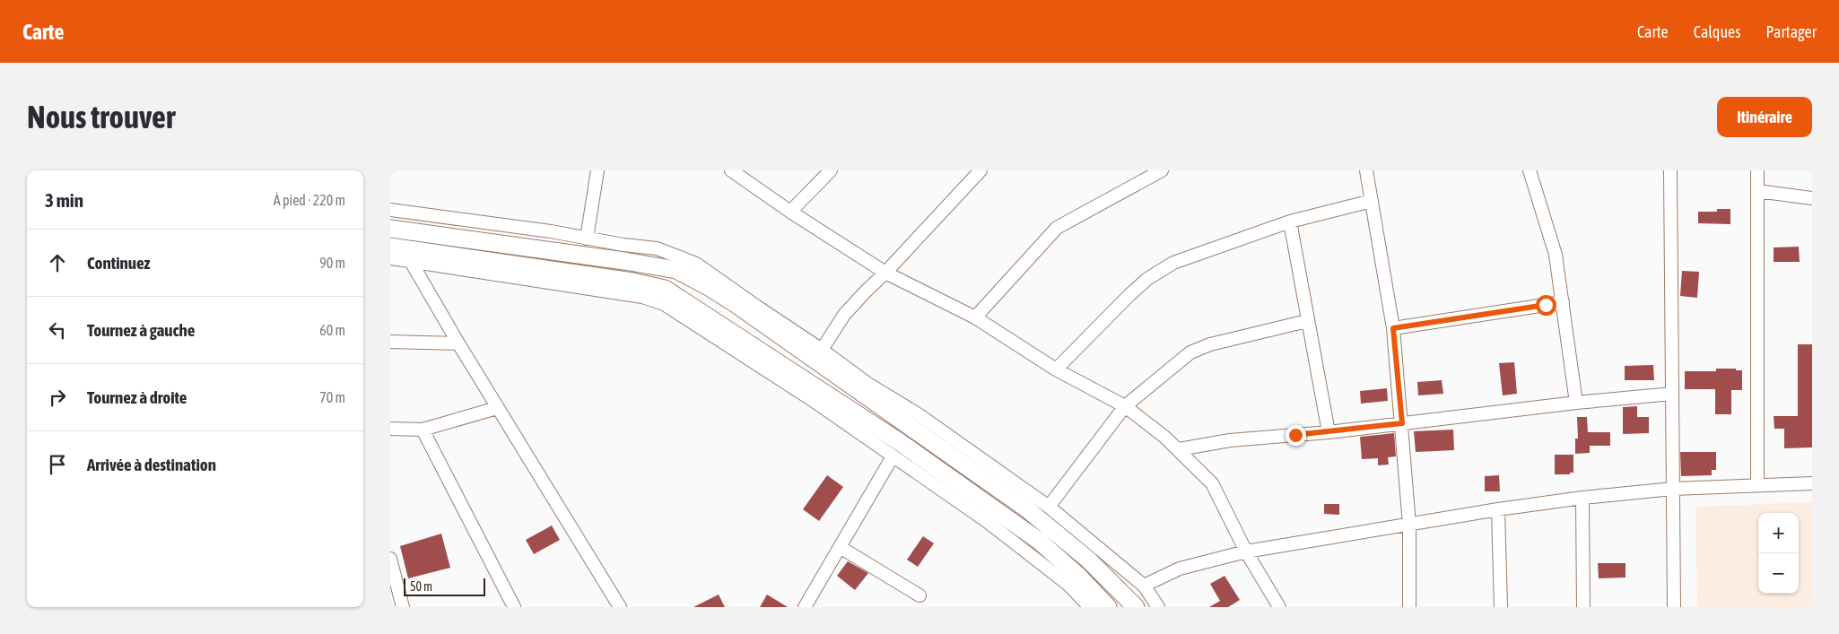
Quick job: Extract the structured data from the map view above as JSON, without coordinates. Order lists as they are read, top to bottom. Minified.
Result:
{"scale_bar":"50 m","page":{"header":"Carte","nav":["Carte","Calques","Partager"],"buttons":"Itinéraire","title":"Nous trouver","heading":["3 min","À pied · 220 m"],"list":[["Continuez","90 m"],["Tournez à gauche","60 m"],["Tournez à droite","70 m"],"Arrivée à destination"],"map_buttons":["+","−"],"scale":"50 m"}}
